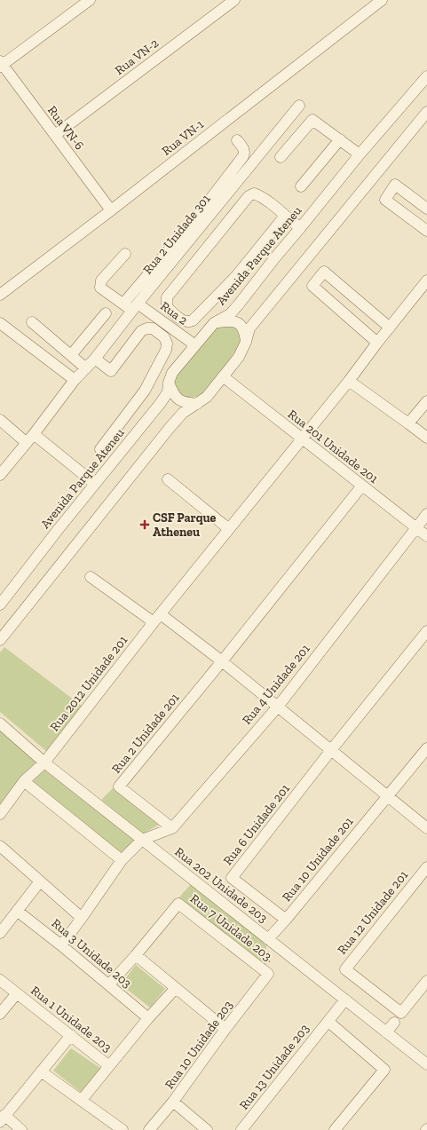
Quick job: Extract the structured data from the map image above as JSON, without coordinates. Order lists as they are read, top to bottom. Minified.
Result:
{"streets":{"street":["Rua VN-2","Rua VN-6","Rua VN-1","Rua 2 Unidade 301","Avenida Parque Ateneu","Rua 2","Rua 201 Unidade 201","Rua 2012 Unidade 201","Rua 4 Unidade 201","Rua 2 Unidade 201","Rua 6 Unidade 201","Rua 10 Unidade 201","Rua 202 Unidade 203","Rua 12 Unidade 201","Rua 7 Unidade 203","Rua 3 Unidade 203","Rua 1 Unidade 203","Rua 10 Unidade 203","Rua 13 Unidade 203"]},"crossings":[["Rua VN-2","Rua VN-6"],["Rua VN-6","Rua VN-1"],["Rua 2 Unidade 301","Rua 2"],["Avenida Parque Ateneu","Rua 2"],["Rua 201 Unidade 201","Rua 2012 Unidade 201"],["Rua 201 Unidade 201","Rua 4 Unidade 201"],["Rua 201 Unidade 201","Rua 2 Unidade 201"],["Rua 2012 Unidade 201","Rua 202 Unidade 203"],["Rua 4 Unidade 201","Rua 2 Unidade 201"],["Rua 4 Unidade 201","Rua 202 Unidade 203"],["Rua 6 Unidade 201","Rua 10 Unidade 201"],["Rua 10 Unidade 201","Rua 202 Unidade 203"],["Rua 202 Unidade 203","Rua 13 Unidade 203"],["Rua 7 Unidade 203","Rua 3 Unidade 203"],["Rua 7 Unidade 203","Rua 10 Unidade 203"]],"places":{"health":["CSF Parque Atheneu"]}}
